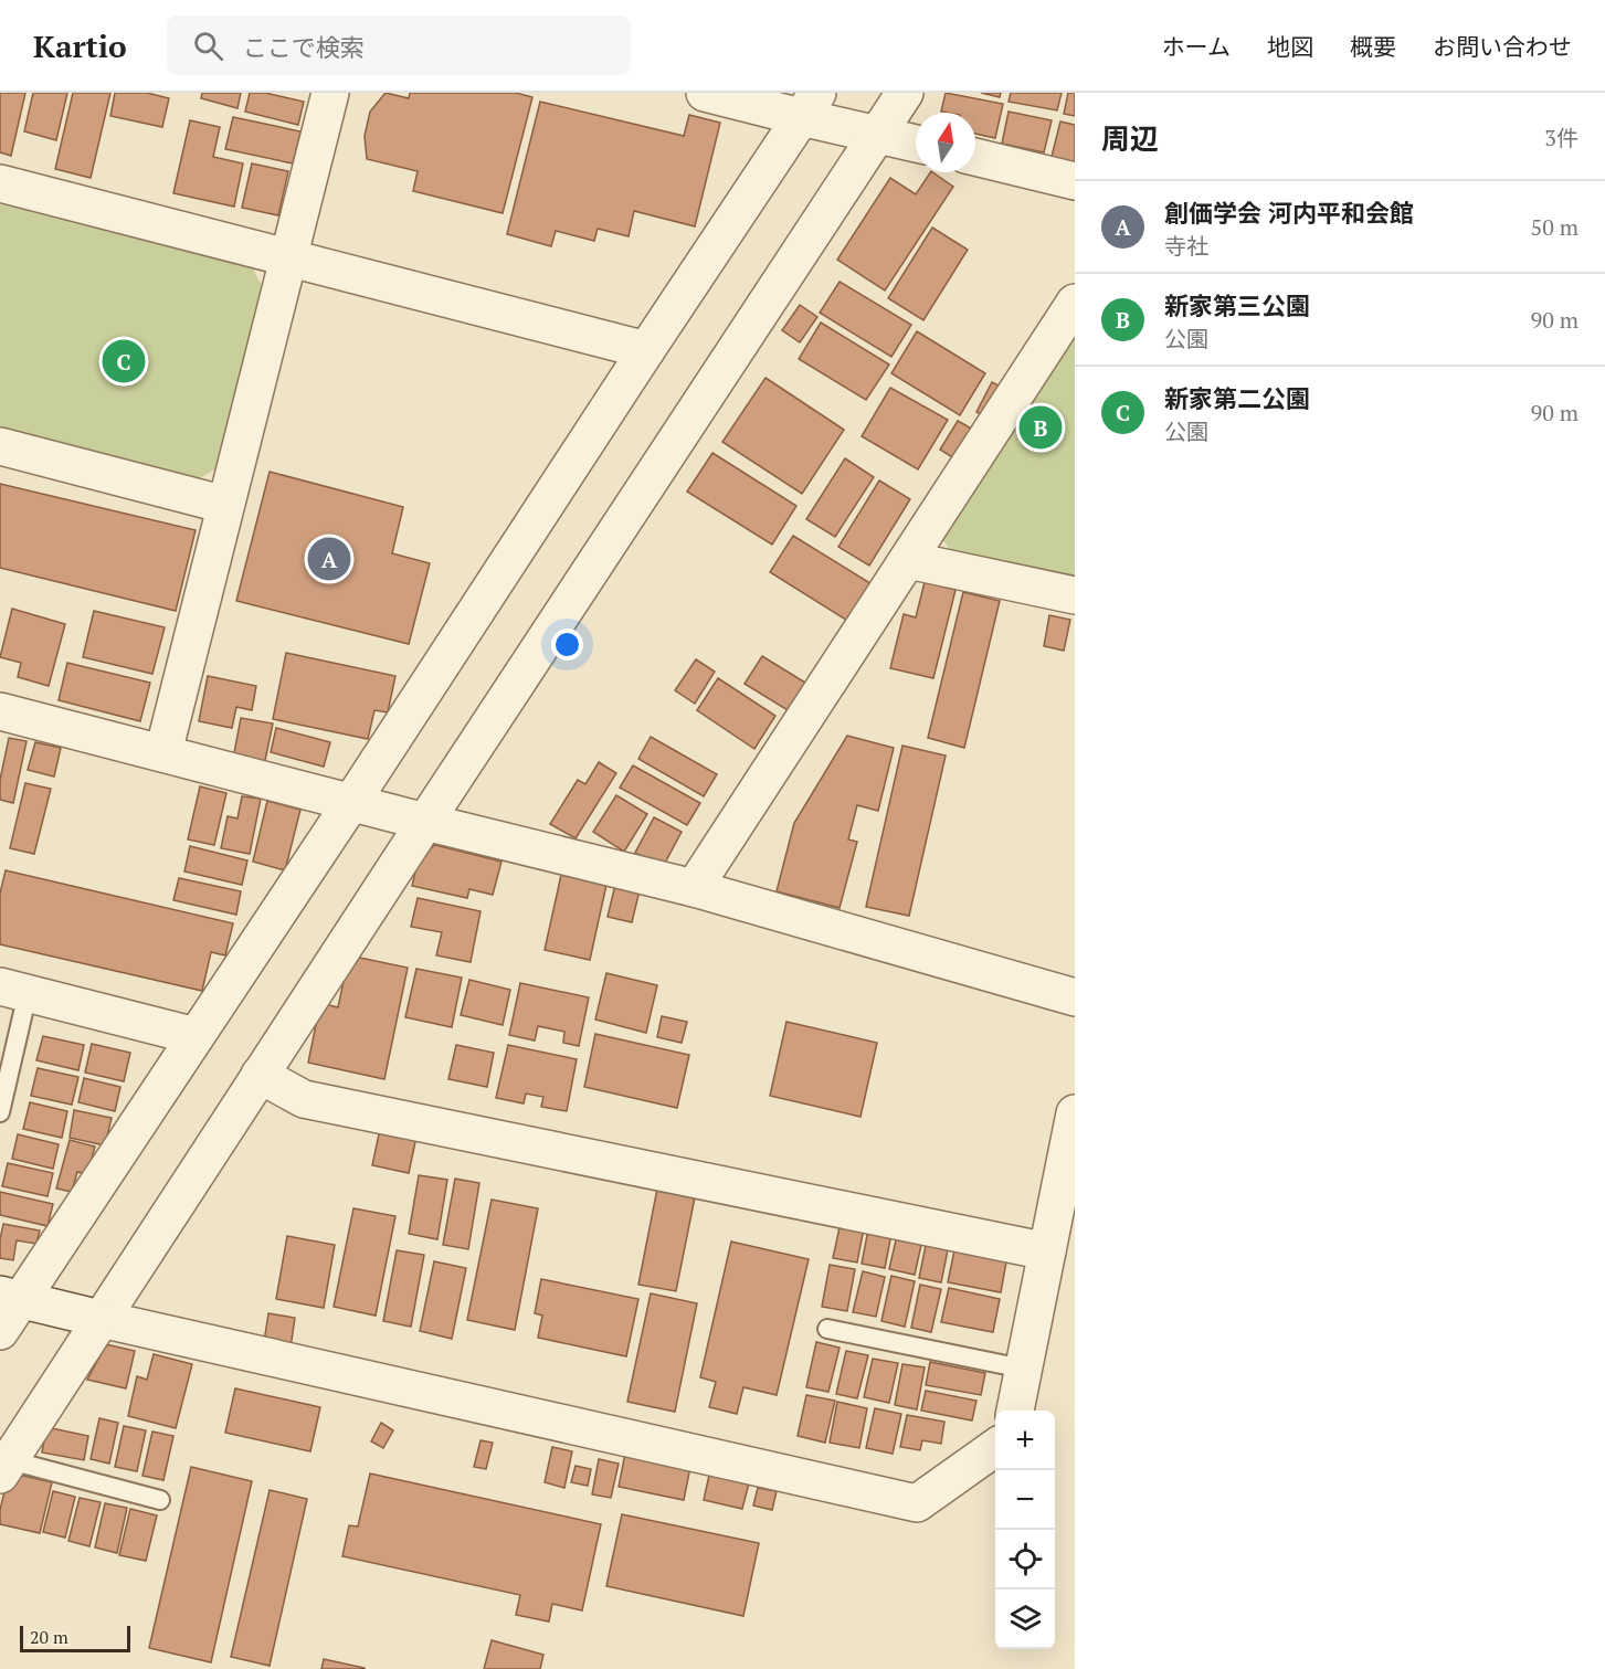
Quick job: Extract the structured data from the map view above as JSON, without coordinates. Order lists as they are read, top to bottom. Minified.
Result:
{"scale_bar":"20 m","north":"top","page":{"header":"Kartio","search":"ここで検索","nav":["ホーム","地図","概要","お問い合わせ"],"heading":["周辺","3件"],"list":[{"mark":"A","name":"創価学会 河内平和会館","note":"寺社","value":"50 m"},{"mark":"B","name":"新家第三公園","note":"公園","value":"90 m"},{"mark":"C","name":"新家第二公園","note":"公園","value":"90 m"}],"pins":["C","B","A"],"map_buttons":["+","−"],"scale":"20 m"}}
